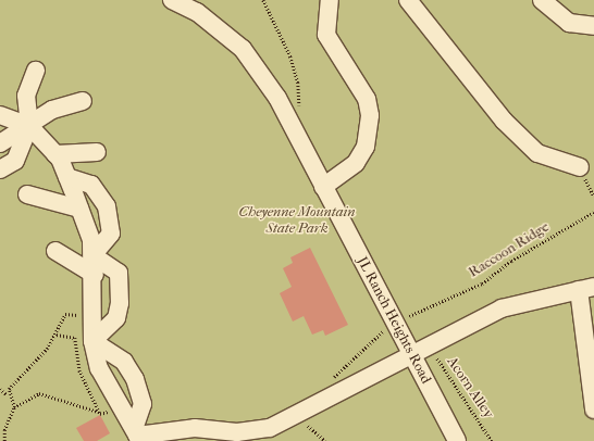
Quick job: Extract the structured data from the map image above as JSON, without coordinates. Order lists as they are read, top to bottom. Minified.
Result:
{"streets":{"street":["JL Ranch Heights Road"],"path":["Raccoon Ridge","Acorn Alley"]},"crossings":[["Raccoon Ridge","JL Ranch Heights Road"]],"parks":["Cheyenne Mountain State Park"]}
